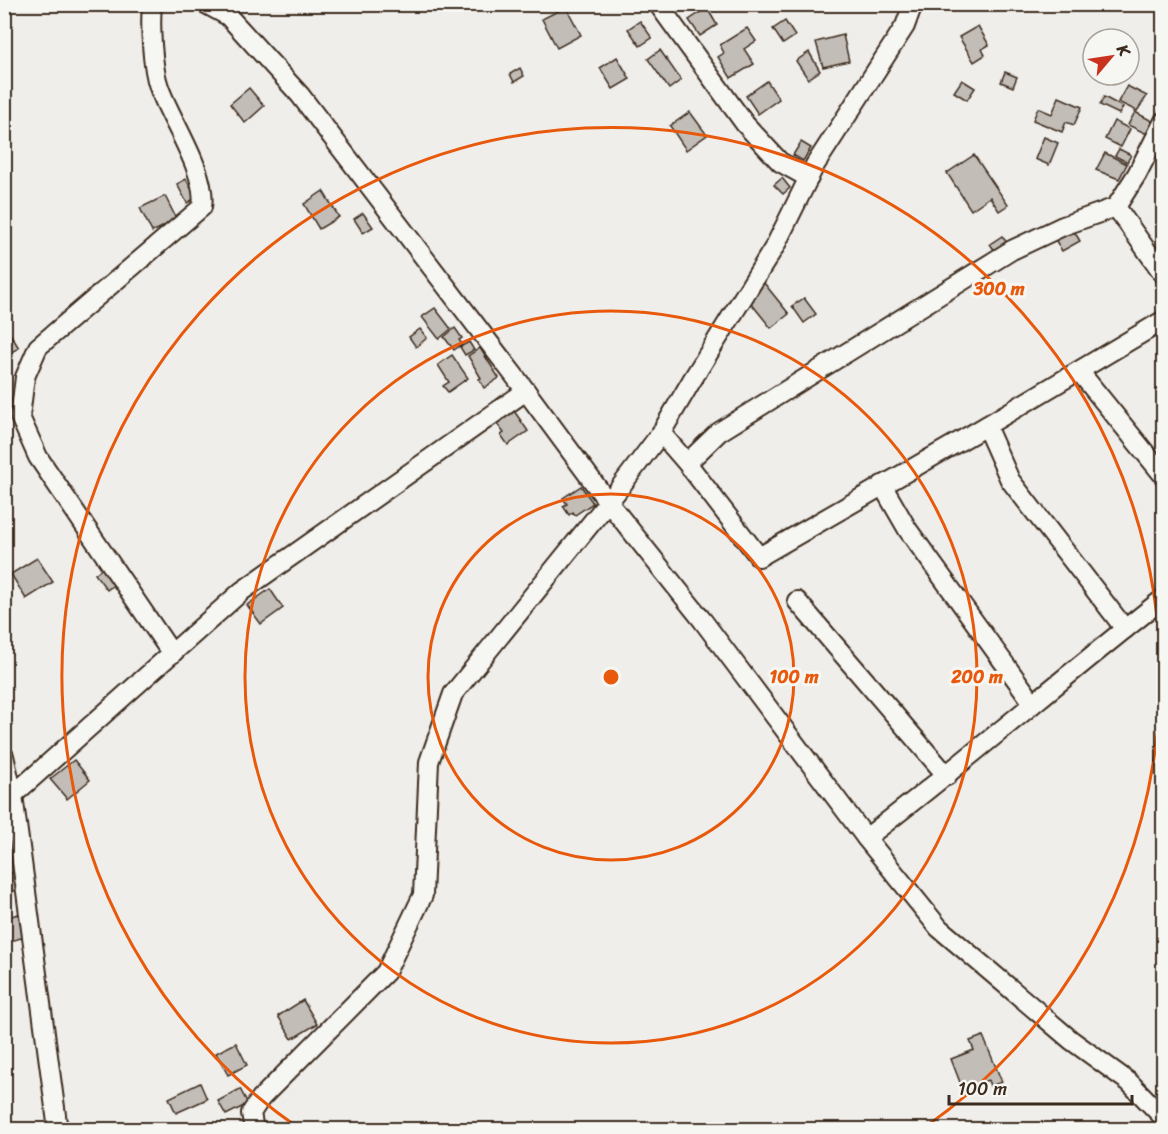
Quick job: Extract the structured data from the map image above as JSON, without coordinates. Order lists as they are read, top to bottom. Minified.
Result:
{"scale_bar":"100 m","north":"top right","rings":["300 m","100 m","200 m"]}
